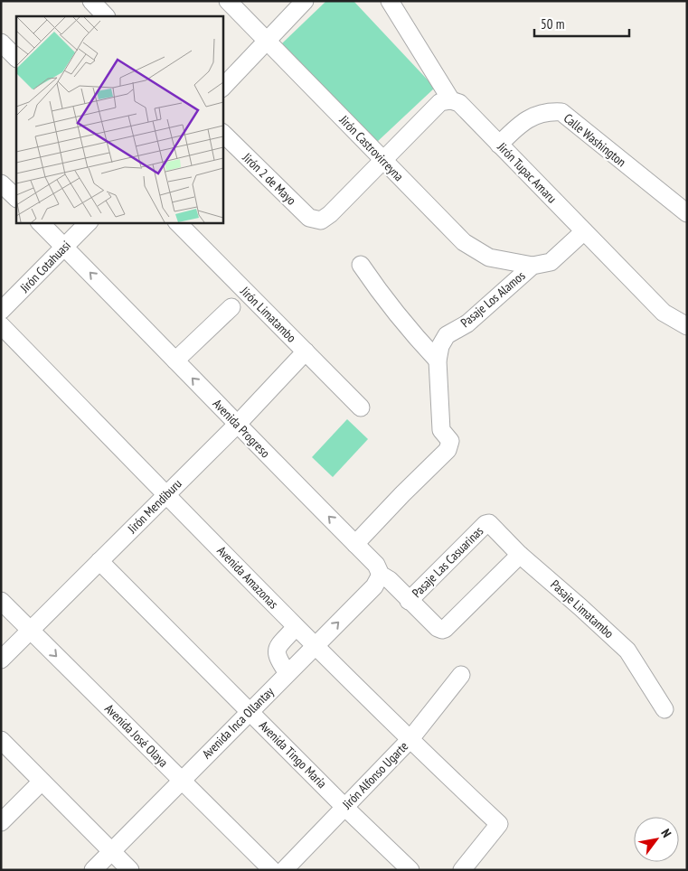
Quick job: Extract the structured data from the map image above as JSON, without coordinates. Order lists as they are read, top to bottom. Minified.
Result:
{"streets":{"street":["Calle Washington","Jirón Castrovirreyna","Jirón Tupac Amaru","Jirón 2 de Mayo","Jirón Cotahuasi","Pasaje Los Alamos","Jirón Limatambo","Avenida Progreso","Jirón Mendiburu","Pasaje Las Casuarinas","Avenida Amazonas","Pasaje Limatambo","Avenida Inca Ollantay","Avenida José Olaya","Avenida Tingo María","Jirón Alfonso Ugarte"]},"crossings":[["Calle Washington","Jirón Tupac Amaru"],["Jirón Castrovirreyna","Jirón 2 de Mayo"],["Jirón Castrovirreyna","Pasaje Los Alamos"],["Jirón Tupac Amaru","Pasaje Los Alamos"],["Jirón Cotahuasi","Avenida Progreso"],["Pasaje Los Alamos","Avenida Progreso"],["Jirón Limatambo","Jirón Mendiburu"],["Avenida Progreso","Jirón Mendiburu"],["Avenida Progreso","Pasaje Las Casuarinas"],["Avenida Progreso","Pasaje Limatambo"],["Avenida Progreso","Avenida Inca Ollantay"],["Jirón Mendiburu","Avenida Amazonas"],["Jirón Mendiburu","Avenida José Olaya"],["Jirón Mendiburu","Avenida Tingo María"],["Pasaje Las Casuarinas","Pasaje Limatambo"],["Avenida Amazonas","Avenida Inca Ollantay"],["Avenida Amazonas","Jirón Alfonso Ugarte"],["Avenida Inca Ollantay","Avenida José Olaya"],["Avenida Inca Ollantay","Avenida Tingo María"],["Avenida Tingo María","Jirón Alfonso Ugarte"]],"one_way":["Avenida Progreso"],"scale_bar":"50 m","north":"top right"}
